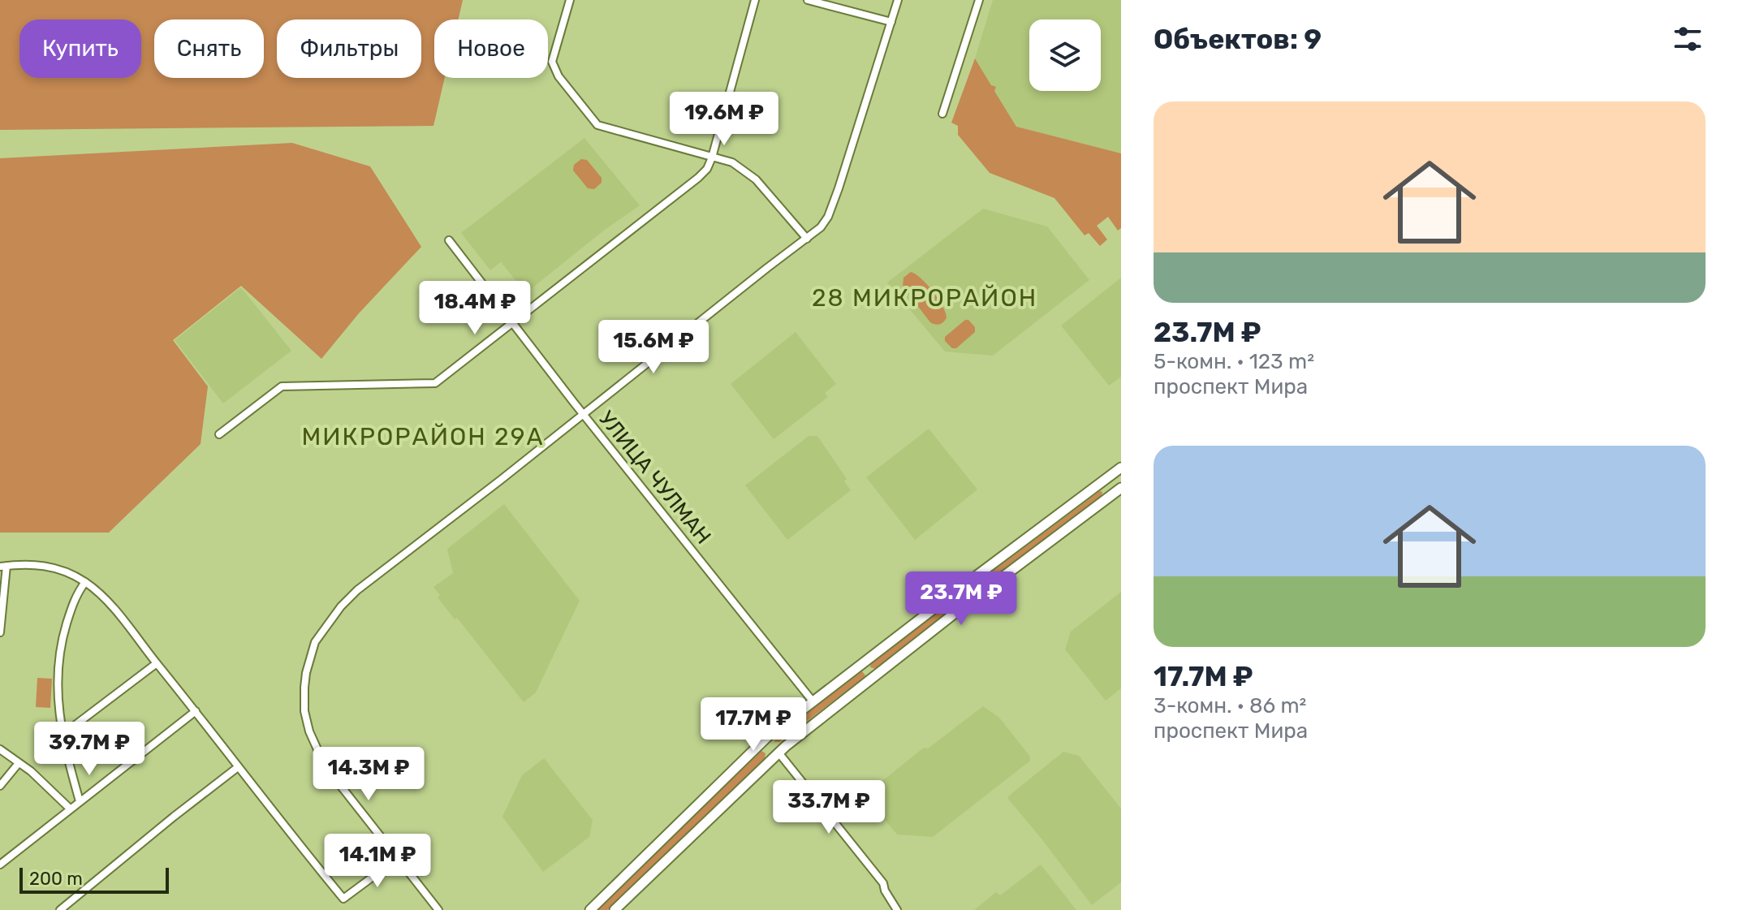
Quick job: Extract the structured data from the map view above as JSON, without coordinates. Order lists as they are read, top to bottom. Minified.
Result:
{"streets":{"street":["УЛИЦА ЧУЛМАН"]},"districts":["28 МИКРОРАЙОН","МИКРОРАЙОН 29А"],"scale_bar":"200 m","page":{"heading":"Объектов: 9","chip":["Купить","Снять","Фильтры","Новое"],"list":[{"name":"23.7M ₽","note":"5-комн. · 123 m² · проспект Мира"},{"name":"17.7M ₽","note":"3-комн. · 86 m² · проспект Мира"}],"price":["19.6M ₽","18.4M ₽","15.6M ₽","23.7M ₽","17.7M ₽","39.7M ₽","14.3M ₽","33.7M ₽","14.1M ₽"],"scale":"200 m"}}
